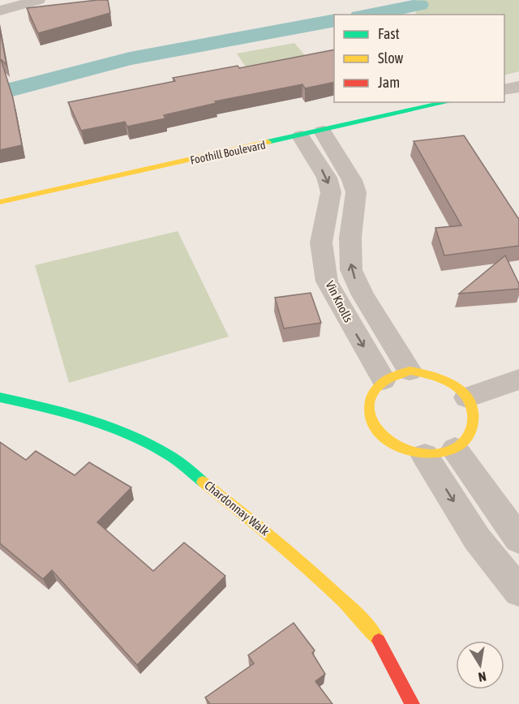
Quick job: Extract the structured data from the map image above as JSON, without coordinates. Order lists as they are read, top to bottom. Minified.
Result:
{"streets":{"street":["Foothill Boulevard","Vin Knolls","Chardonnay Walk"]},"crossings":[["Foothill Boulevard","Vin Knolls"]],"legend":["Fast","Slow","Jam"],"north":"bottom"}
